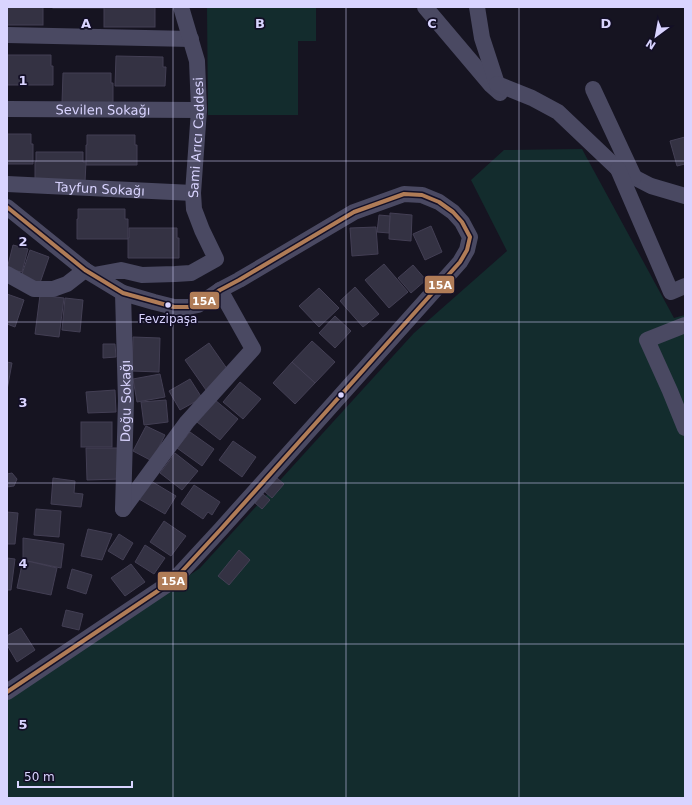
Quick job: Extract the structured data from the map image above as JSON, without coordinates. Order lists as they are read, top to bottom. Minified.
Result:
{"streets":{"street":["Sevilen Sokağı","Sami Arıcı Caddesi","Tayfun Sokağı","Doğu Sokağı"]},"crossings":[["Sevilen Sokağı","Sami Arıcı Caddesi"],["Sami Arıcı Caddesi","Tayfun Sokağı"]],"places":["Fevzipaşa"],"lines":["transit line 15A"],"scale_bar":"50 m","north":"bottom left","grid":{"columns":["A","B","C","D"],"rows":["1","2","3","4","5"]}}
